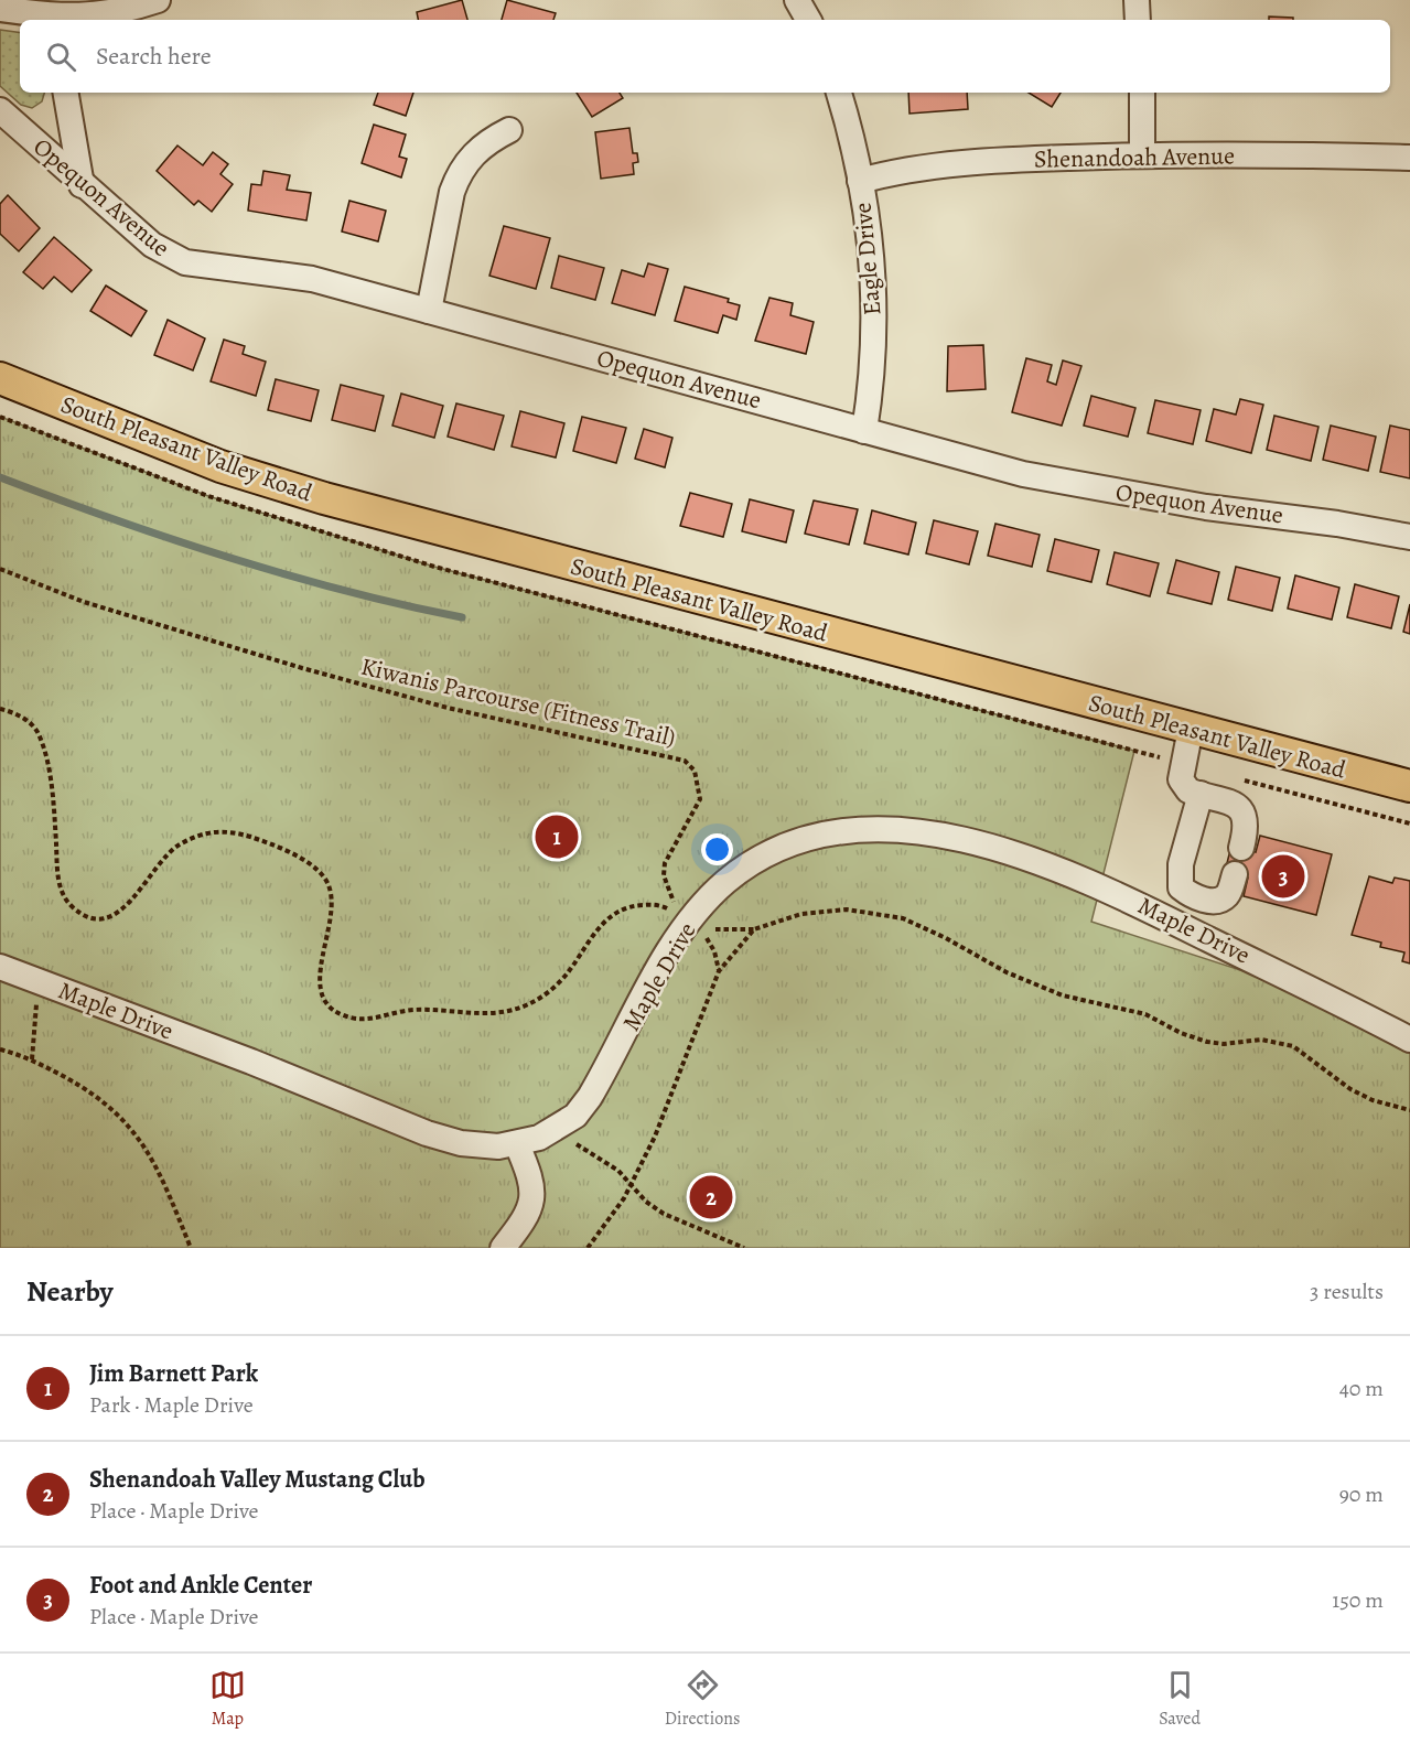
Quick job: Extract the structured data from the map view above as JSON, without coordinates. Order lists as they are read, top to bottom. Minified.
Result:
{"streets":{"main road":["South Pleasant Valley Road"],"street":["Shenandoah Avenue","Opequon Avenue","Eagle Drive","Maple Drive"],"path":["Kiwanis Parcourse (Fitness Trail)"]},"crossings":[["Shenandoah Avenue","Eagle Drive"],["Opequon Avenue","Eagle Drive"]],"page":{"search":"Search here","pins":["1","3","2"],"heading":["Nearby","3 results"],"list":[{"mark":"1","name":"Jim Barnett Park","note":"Park · Maple Drive","value":"40 m"},{"mark":"2","name":"Shenandoah Valley Mustang Club","note":"Place · Maple Drive","value":"90 m"},{"mark":"3","name":"Foot and Ankle Center","note":"Place · Maple Drive","value":"150 m"}],"nav":["Map","Directions","Saved"]}}
